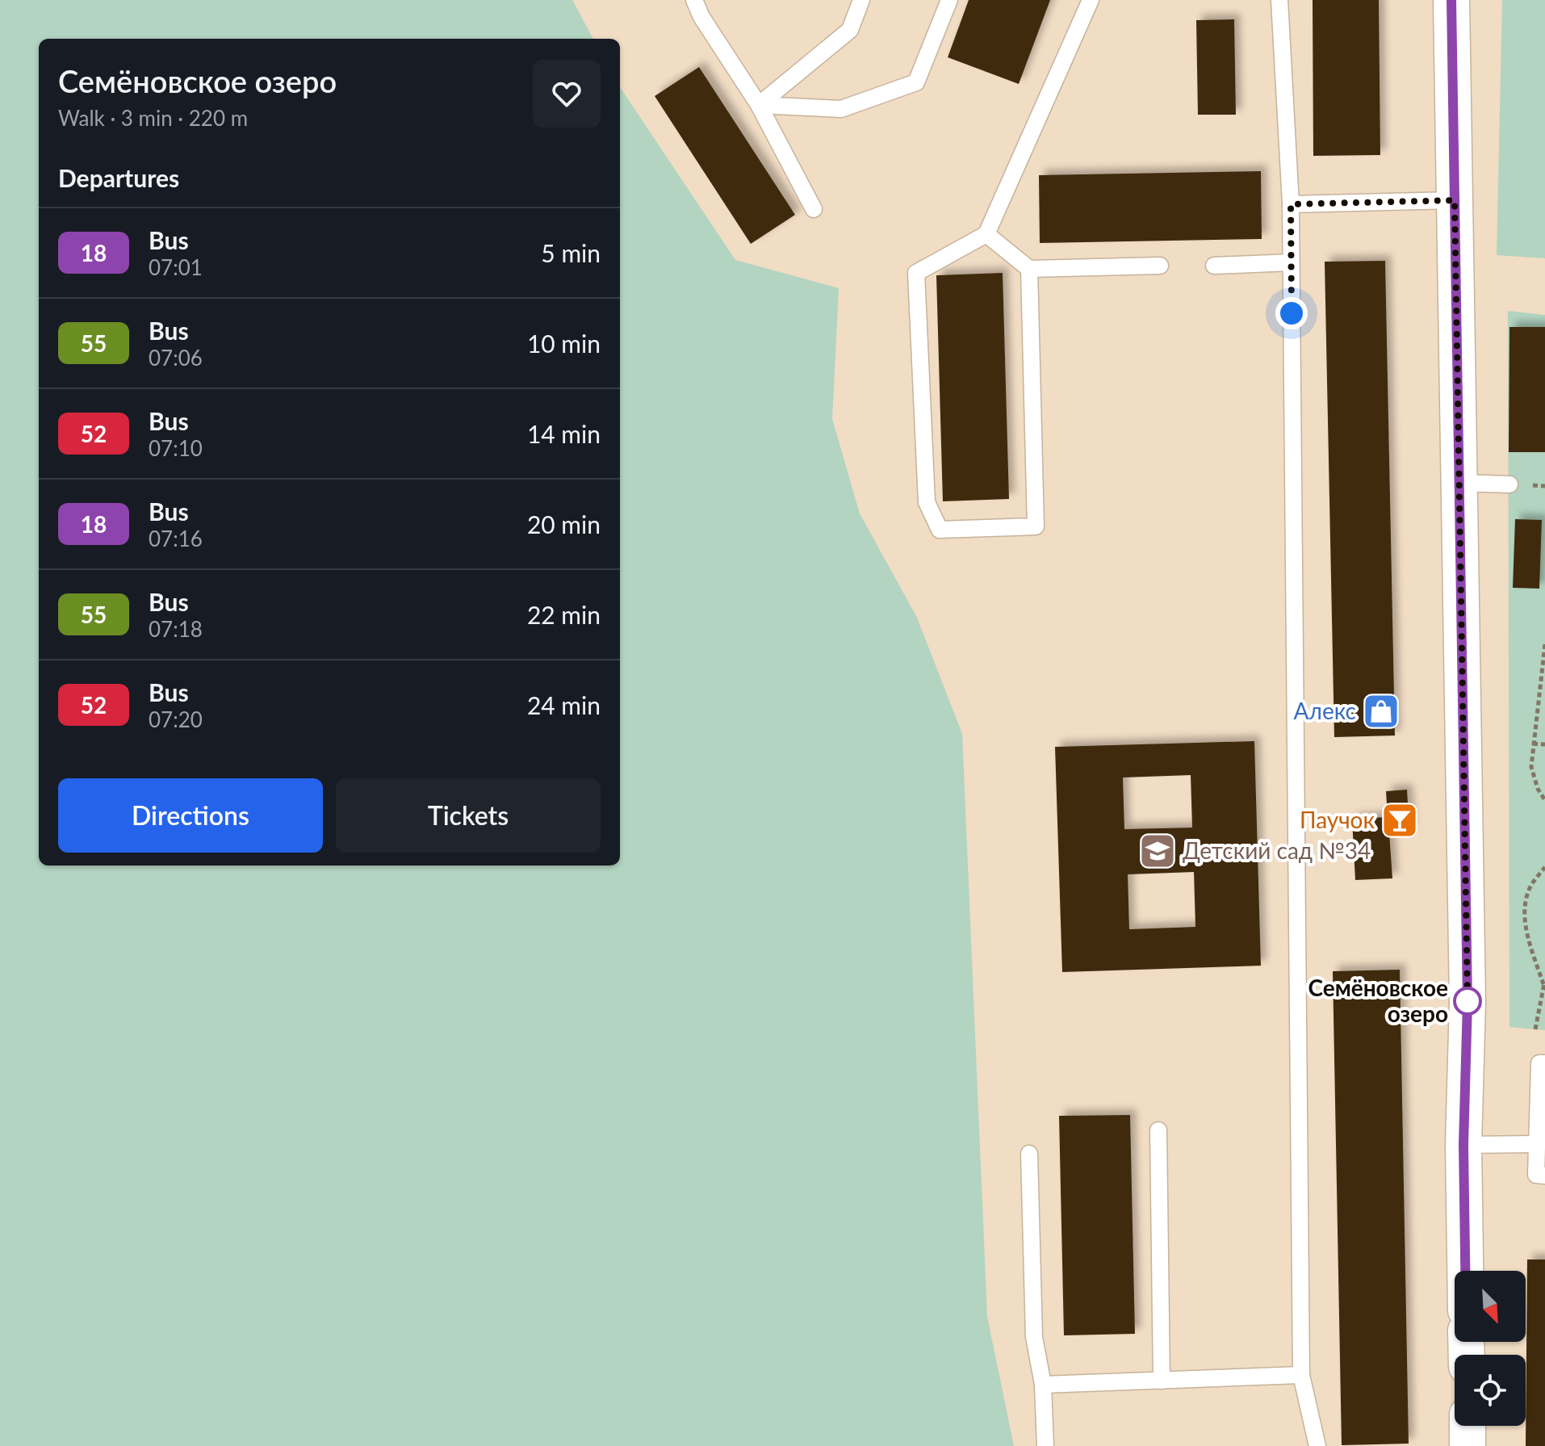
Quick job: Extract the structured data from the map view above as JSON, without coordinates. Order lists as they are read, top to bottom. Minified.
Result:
{"places":{"shop":["Алекс"],"bar":["Паучок"],"school or university":["Детский сад №34"],"other":["Семёновское озеро"]},"lines":["bus line 18"],"north":"bottom right","page":{"heading":[["Семёновское озеро","Walk · 3 min · 220 m"],"Departures"],"list":[{"mark":"18","name":"Bus","note":"07:01","value":"5 min"},{"mark":"55","name":"Bus","note":"07:06","value":"10 min"},{"mark":"52","name":"Bus","note":"07:10","value":"14 min"},{"mark":"18","name":"Bus","note":"07:16","value":"20 min"},{"mark":"55","name":"Bus","note":"07:18","value":"22 min"},{"mark":"52","name":"Bus","note":"07:20","value":"24 min"}],"buttons":["Directions","Tickets"]}}
